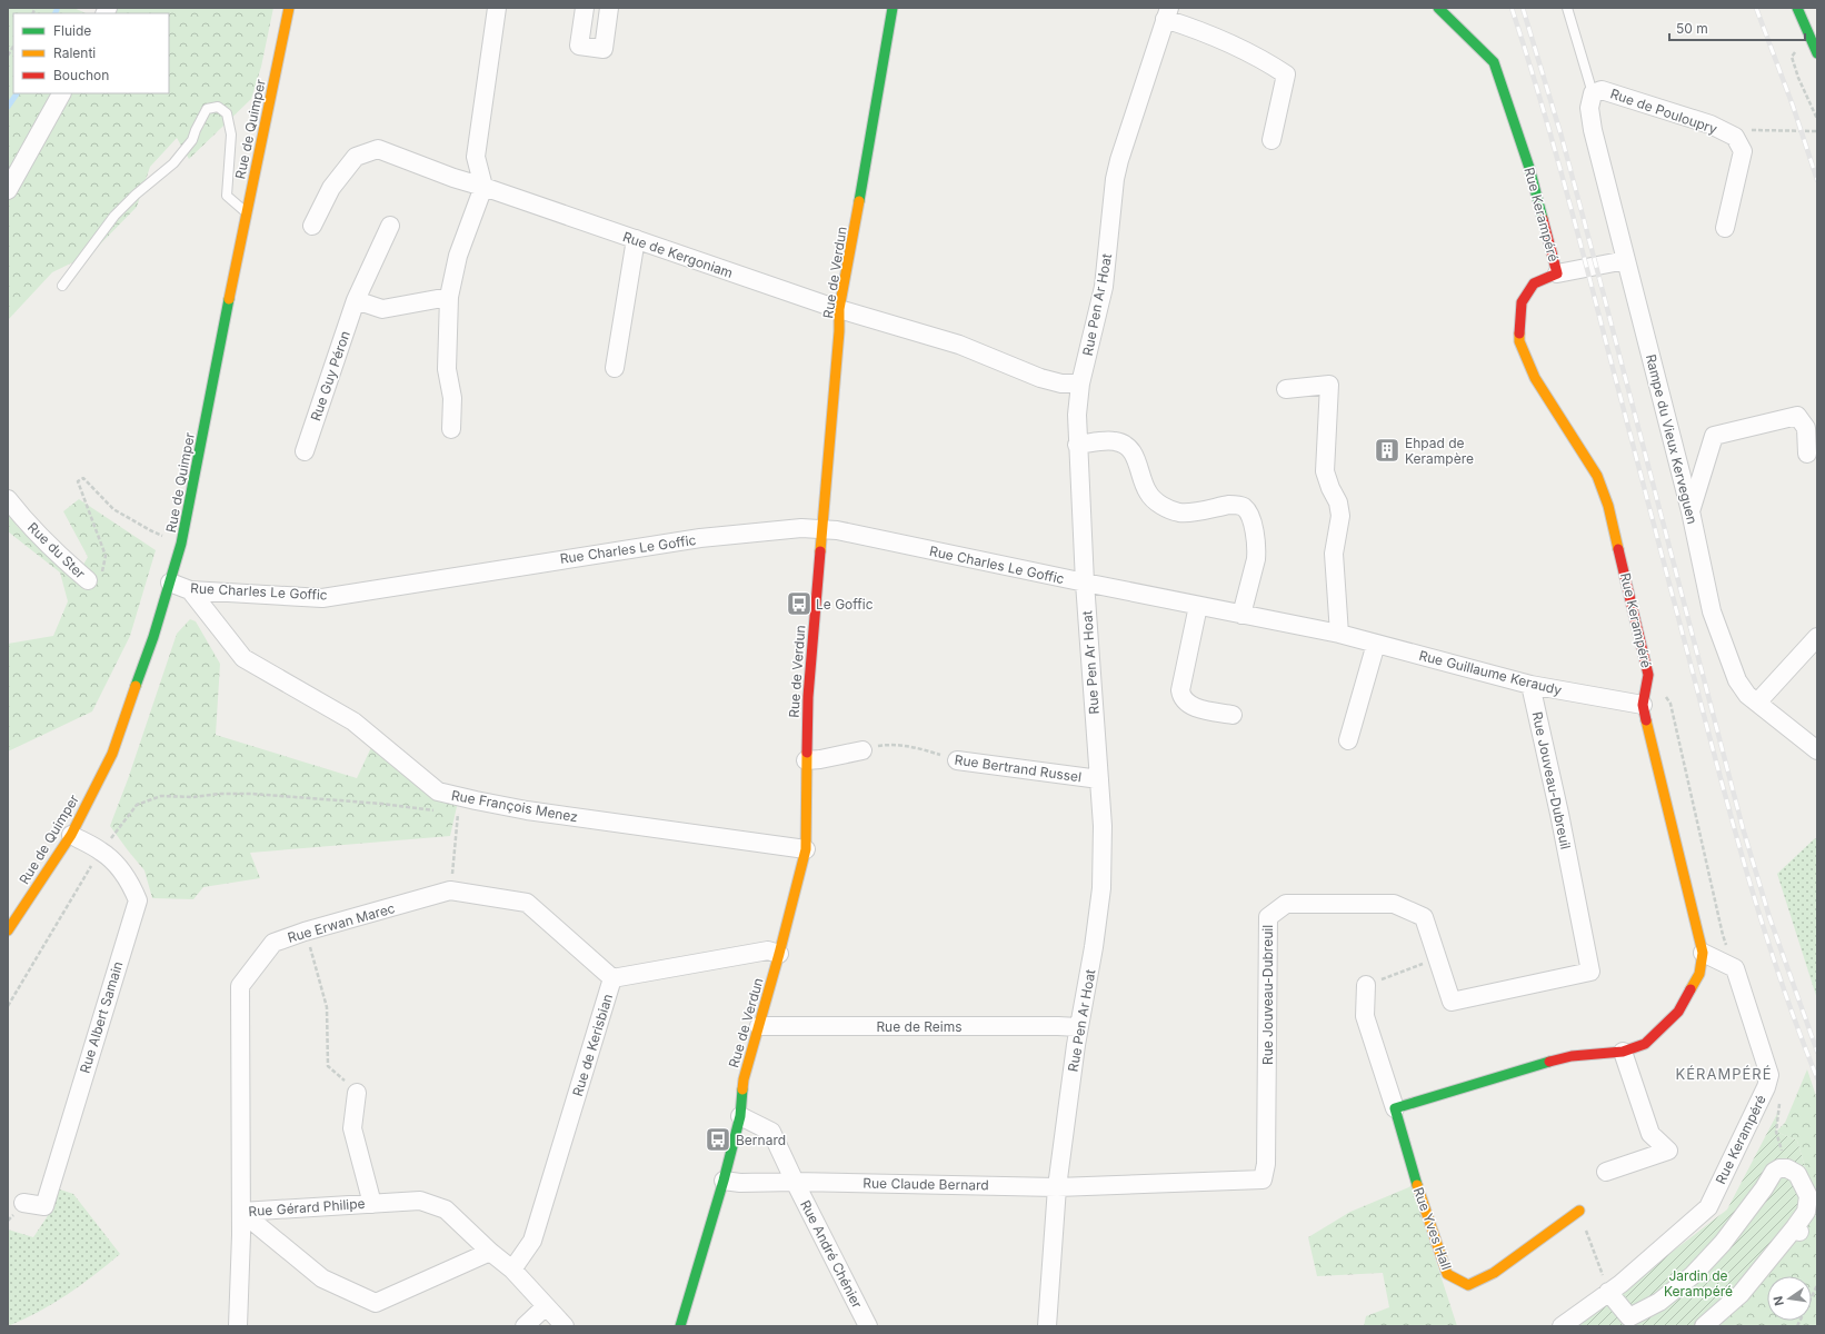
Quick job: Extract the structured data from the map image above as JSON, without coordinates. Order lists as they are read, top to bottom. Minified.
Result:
{"streets":{"main road":["Rue de Quimper","Rue Kerampéré","Rue de Verdun","Rue Yves Hall"],"street":["Rue de Pouloupry","Rue de Kergoniam","Rue Pen Ar Hoat","Rue Guy Péron","Rampe du Vieux Kerveguen","Rue Charles Le Goffic","Rue du Ster","Rue Guillaume Keraudy","Rue Bertrand Russel","Rue Jouveau-Dubreuil","Rue François Menez","Rue Erwan Marec","Rue Albert Samain","Rue de Reims","Rue de Kerisbian","Rue Claude Bernard","Rue Gérard Philipe","Rue André Chénier"]},"crossings":[["Rue de Pouloupry","Rampe du Vieux Kerveguen"],["Rue de Quimper","Rue Charles Le Goffic"],["Rue de Quimper","Rue Albert Samain"],["Rue Kerampéré","Rue Guillaume Keraudy"],["Rue de Kergoniam","Rue de Verdun"],["Rue de Kergoniam","Rue Pen Ar Hoat"],["Rue de Verdun","Rue Charles Le Goffic"],["Rue de Verdun","Rue François Menez"],["Rue de Verdun","Rue de Reims"],["Rue de Verdun","Rue de Kerisbian"],["Rue de Verdun","Rue Claude Bernard"],["Rue de Verdun","Rue André Chénier"],["Rue Pen Ar Hoat","Rue Charles Le Goffic"],["Rue Pen Ar Hoat","Rue Guillaume Keraudy"],["Rue Pen Ar Hoat","Rue Bertrand Russel"],["Rue Pen Ar Hoat","Rue Jouveau-Dubreuil"],["Rue Pen Ar Hoat","Rue de Reims"],["Rue Pen Ar Hoat","Rue Claude Bernard"],["Rue Charles Le Goffic","Rue Guillaume Keraudy"],["Rue Charles Le Goffic","Rue François Menez"],["Rue Guillaume Keraudy","Rue Jouveau-Dubreuil"],["Rue Jouveau-Dubreuil","Rue Claude Bernard"],["Rue Erwan Marec","Rue de Kerisbian"],["Rue Erwan Marec","Rue Gérard Philipe"],["Rue Claude Bernard","Rue André Chénier"]],"districts":["KÉRAMPÉRÉ"],"parks":["Jardin de Kerampéré"],"places":{"building":["Ehpad de Kerampère"],"bus stop":["Le Goffic","Bernard"]},"legend":["Fluide","Ralenti","Bouchon"],"scale_bar":"50 m","north":"left"}
